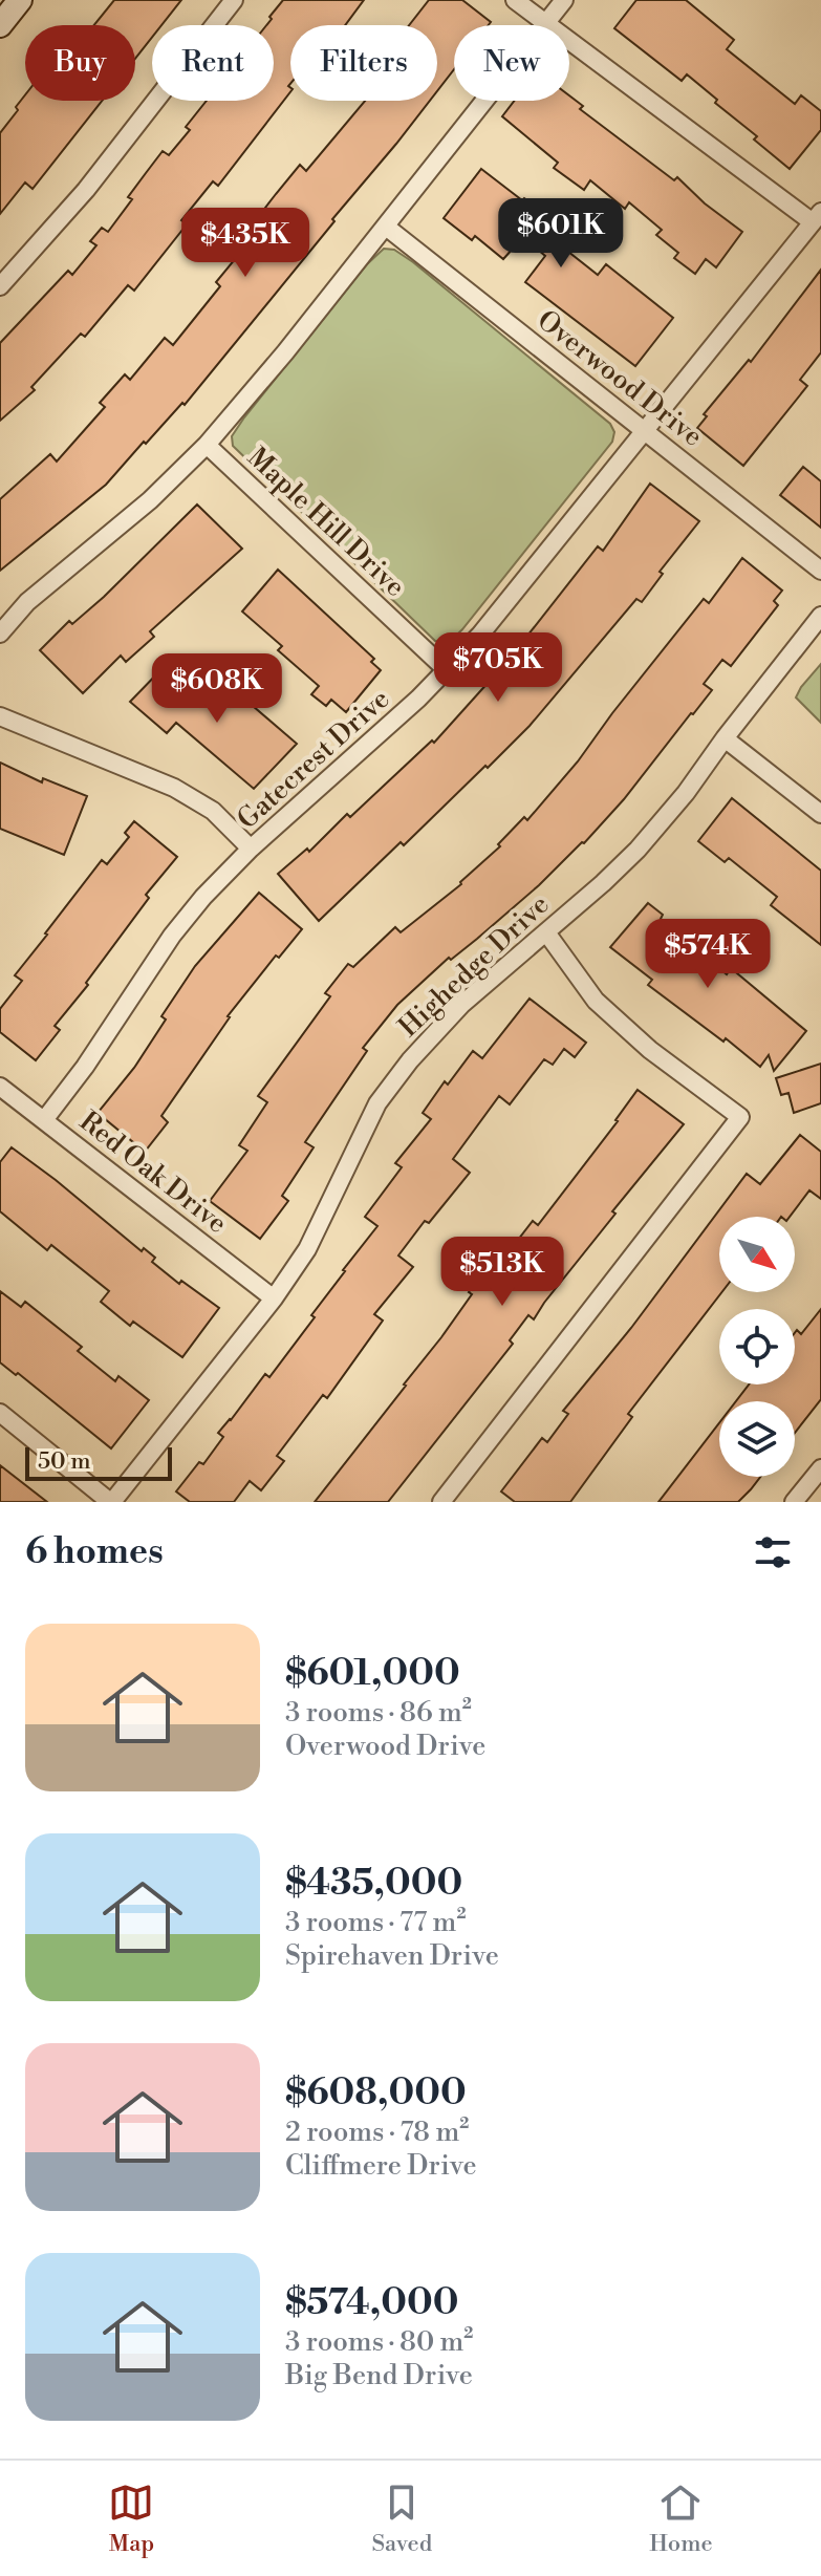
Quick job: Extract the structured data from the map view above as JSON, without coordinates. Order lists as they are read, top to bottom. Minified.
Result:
{"streets":{"street":["Overwood Drive","Maple Hill Drive","Gatecrest Drive","Highedge Drive","Red Oak Drive"]},"crossings":[["Overwood Drive","Gatecrest Drive"],["Maple Hill Drive","Gatecrest Drive"],["Gatecrest Drive","Red Oak Drive"],["Highedge Drive","Red Oak Drive"]],"scale_bar":"50 m","north":"bottom right","page":{"chip":["Buy","Rent","Filters","New"],"price":["$601K","$435K","$705K","$608K","$574K","$513K"],"scale":"50 m","heading":"6 homes","list":[{"name":"$601,000","note":"3 rooms · 86 m² · Overwood Drive"},{"name":"$435,000","note":"3 rooms · 77 m² · Spirehaven Drive"},{"name":"$608,000","note":"2 rooms · 78 m² · Cliffmere Drive"},{"name":"$574,000","note":"3 rooms · 80 m² · Big Bend Drive"}],"tabs":["Map","Saved","Home"]}}
